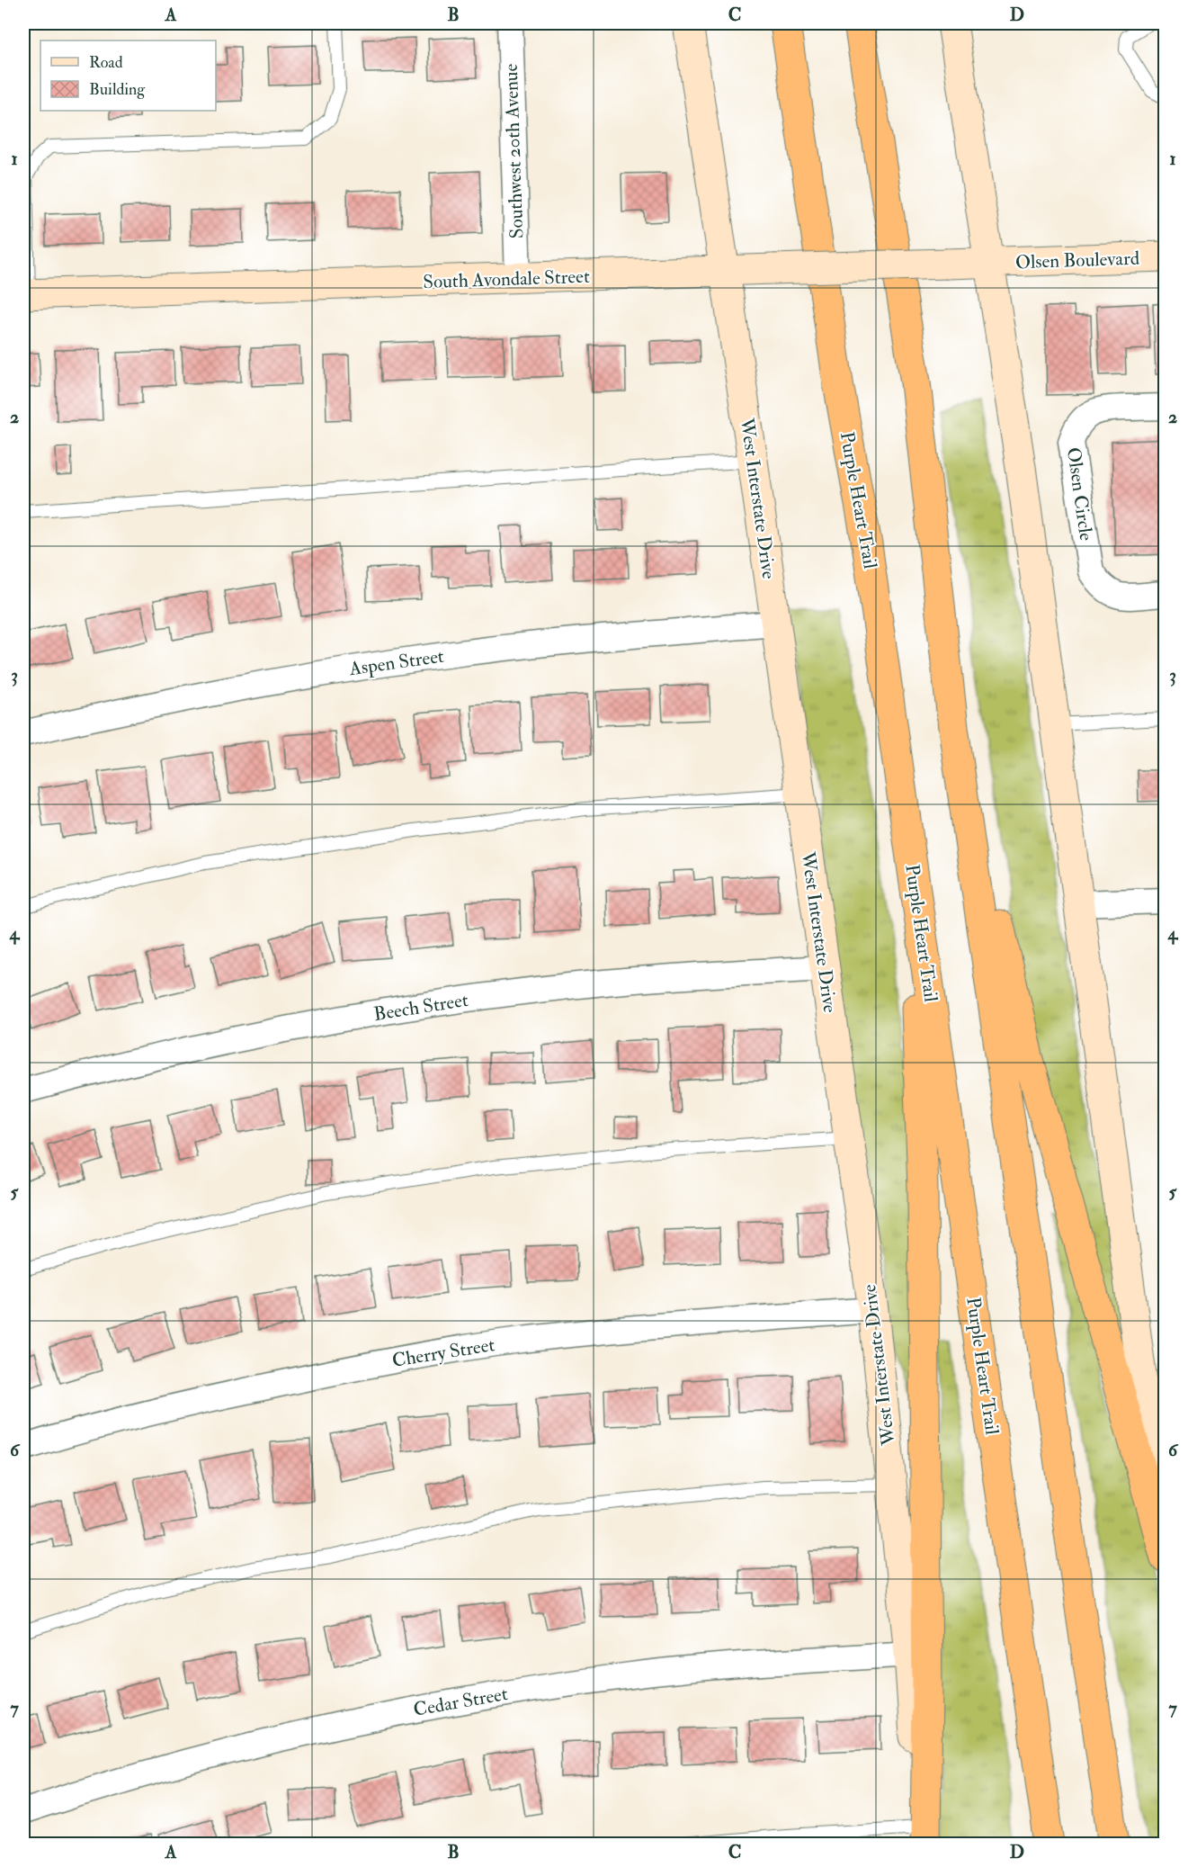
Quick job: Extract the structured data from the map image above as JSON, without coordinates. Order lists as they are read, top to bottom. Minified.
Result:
{"streets":{"highway":["Purple Heart Trail"],"main road":["Olsen Boulevard","South Avondale Street","West Interstate Drive"],"street":["Southwest 20th Avenue","Olsen Circle","Aspen Street","Beech Street","Cherry Street","Cedar Street"]},"crossings":[["Southwest 20th Avenue","South Avondale Street"],["Olsen Boulevard","South Avondale Street"],["South Avondale Street","West Interstate Drive"],["West Interstate Drive","Aspen Street"],["West Interstate Drive","Beech Street"],["West Interstate Drive","Cherry Street"],["West Interstate Drive","Cedar Street"]],"legend":["Road","Building"],"grid":{"columns":["A","B","C","D"],"rows":["1","2","3","4","5","6","7"]}}
